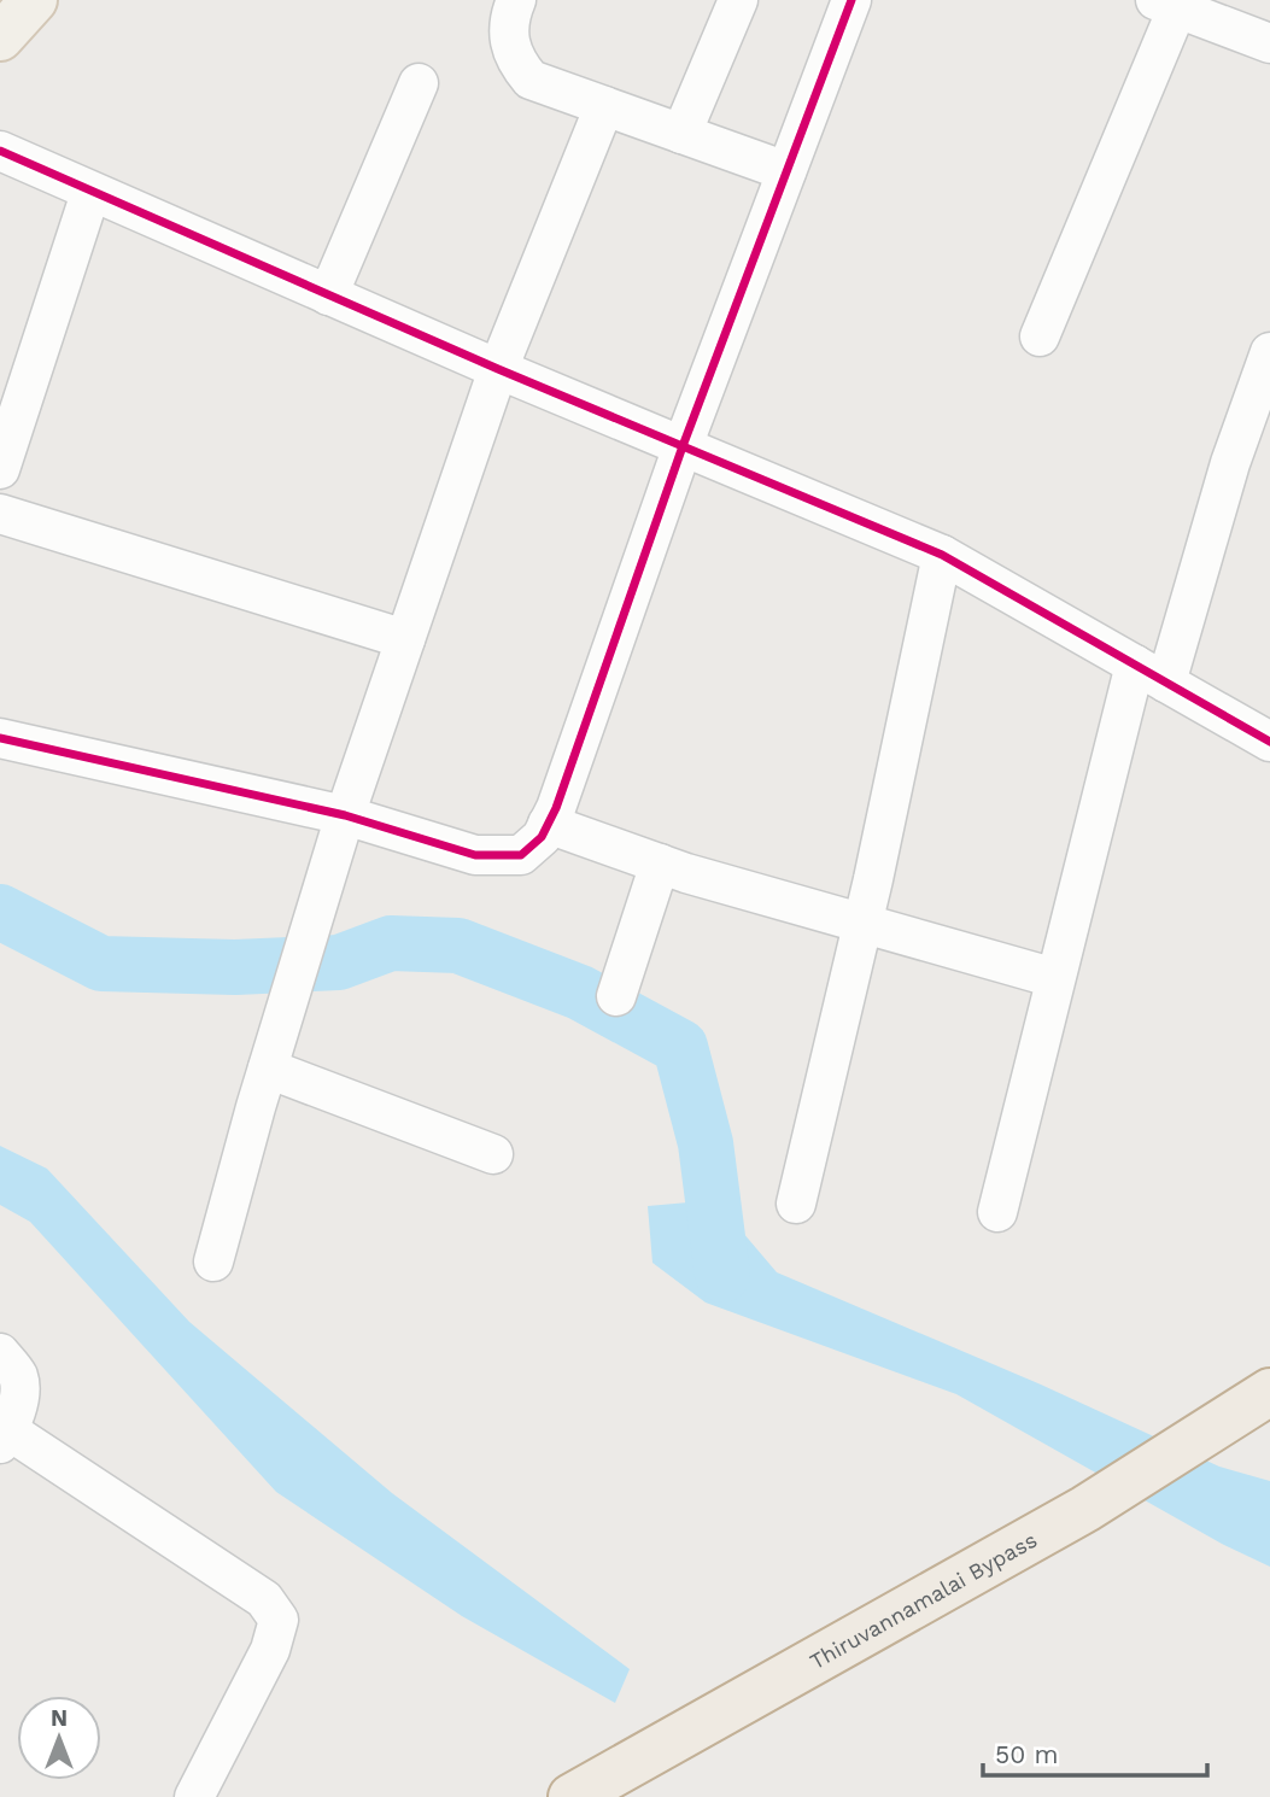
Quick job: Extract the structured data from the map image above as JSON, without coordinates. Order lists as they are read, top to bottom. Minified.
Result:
{"streets":{"highway":["Thiruvannamalai Bypass"]},"scale_bar":"50 m","north":"top"}
